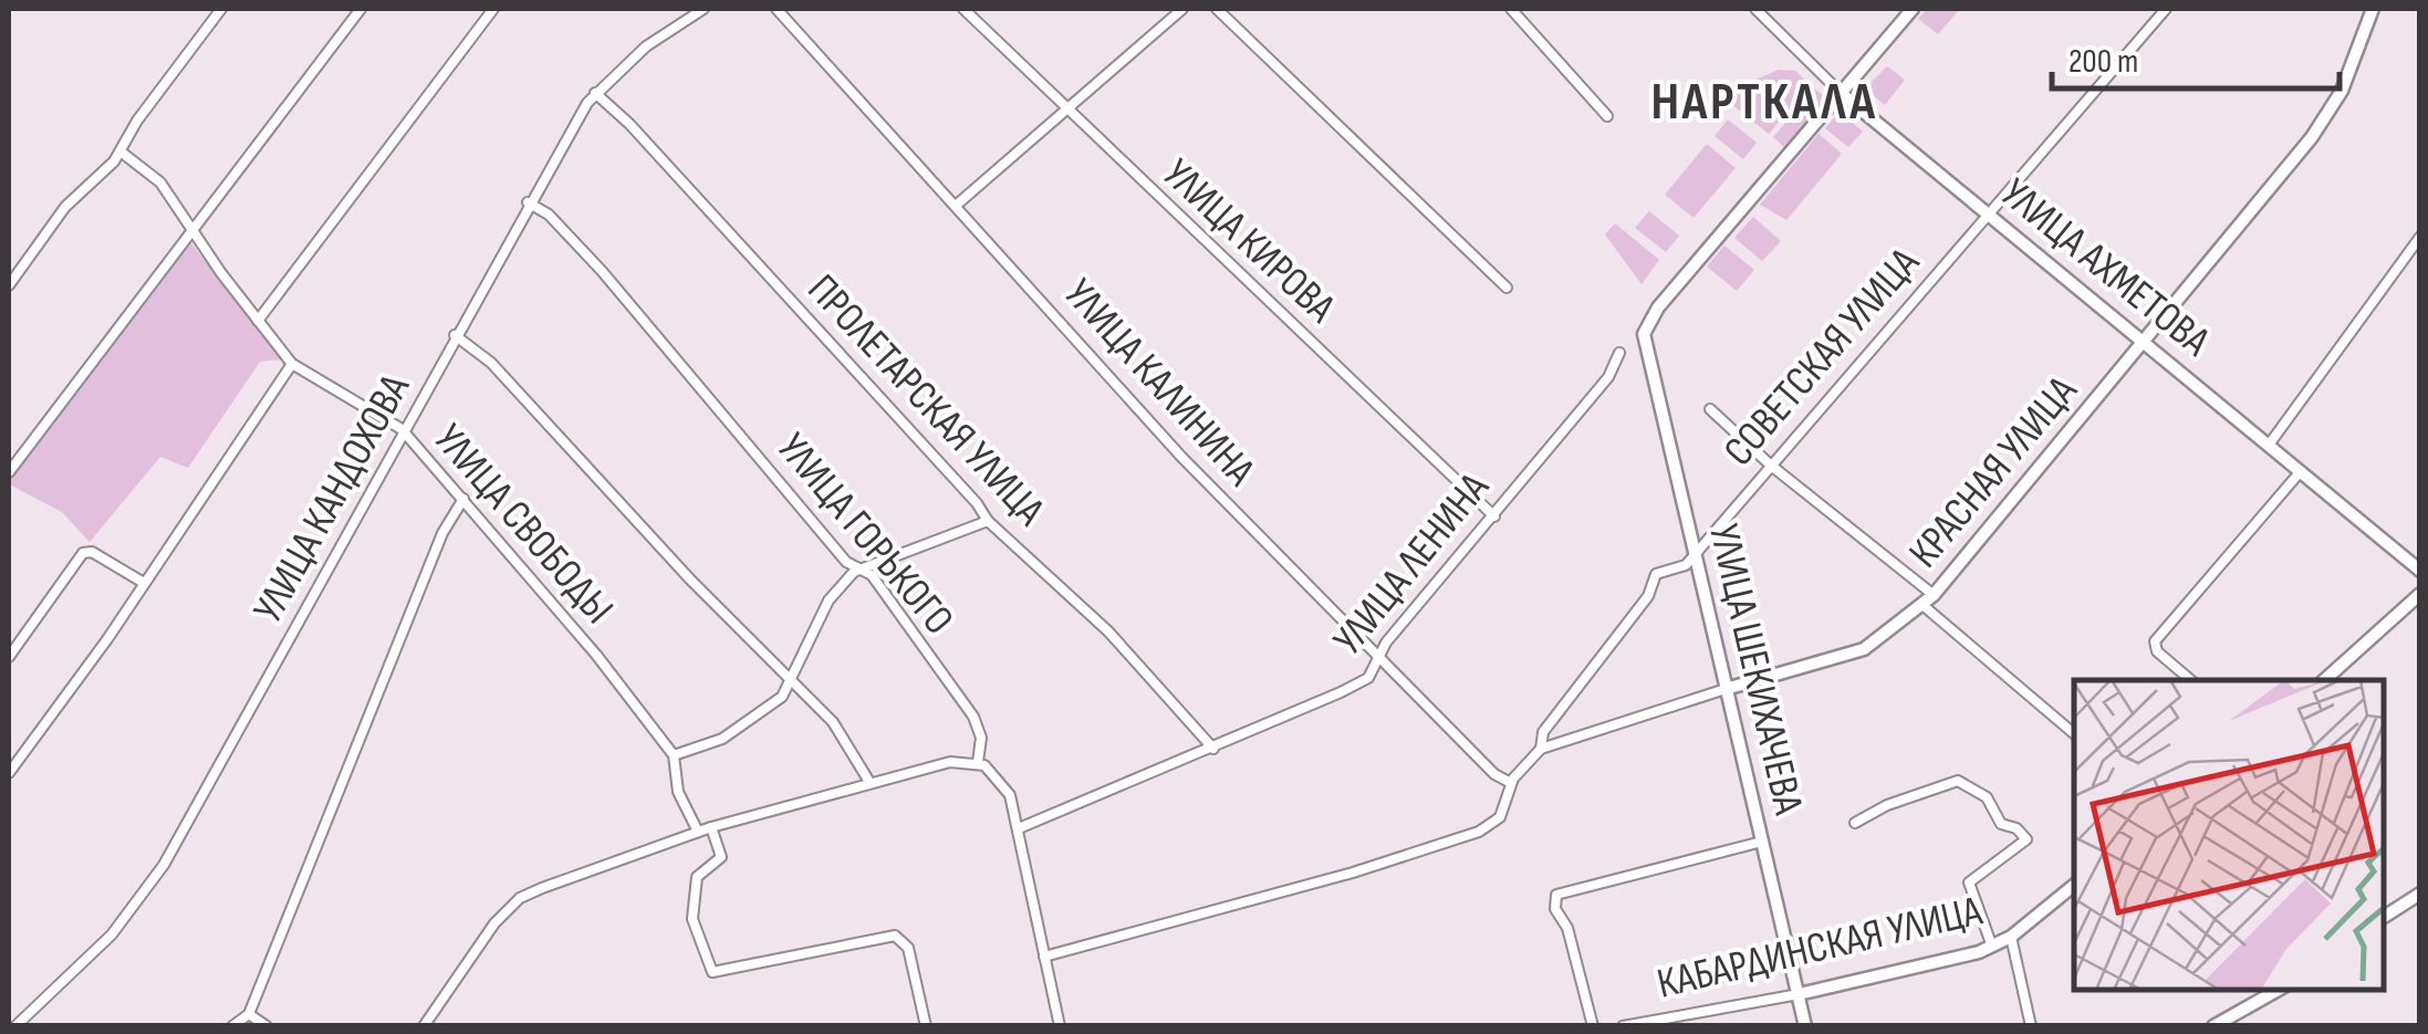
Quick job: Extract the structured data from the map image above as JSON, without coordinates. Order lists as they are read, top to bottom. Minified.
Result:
{"streets":{"street":["УЛИЦА КИРОВА","УЛИЦА АХМЕТОВА","СОВЕТСКАЯ УЛИЦА","УЛИЦА КАЛИНИНА","ПРОЛЕТАРСКАЯ УЛИЦА","КРАСНАЯ УЛИЦА","УЛИЦА КАНДОХОВА","УЛИЦА СВОБОДЫ","УЛИЦА ГОРЬКОГО","УЛИЦА ЛЕНИНА","УЛИЦА ШЕКИХАЧЕВА","КАБАРДИНСКАЯ УЛИЦА"]},"crossings":[["УЛИЦА КИРОВА","УЛИЦА ЛЕНИНА"],["УЛИЦА АХМЕТОВА","СОВЕТСКАЯ УЛИЦА"],["УЛИЦА АХМЕТОВА","КРАСНАЯ УЛИЦА"],["УЛИЦА АХМЕТОВА","УЛИЦА ШЕКИХАЧЕВА"],["СОВЕТСКАЯ УЛИЦА","КРАСНАЯ УЛИЦА"],["СОВЕТСКАЯ УЛИЦА","УЛИЦА ШЕКИХАЧЕВА"],["УЛИЦА КАЛИНИНА","УЛИЦА ЛЕНИНА"],["ПРОЛЕТАРСКАЯ УЛИЦА","УЛИЦА КАНДОХОВА"],["ПРОЛЕТАРСКАЯ УЛИЦА","УЛИЦА ЛЕНИНА"],["КРАСНАЯ УЛИЦА","УЛИЦА ШЕКИХАЧЕВА"],["УЛИЦА КАНДОХОВА","УЛИЦА СВОБОДЫ"],["УЛИЦА КАНДОХОВА","УЛИЦА ГОРЬКОГО"],["УЛИЦА ШЕКИХАЧЕВА","КАБАРДИНСКАЯ УЛИЦА"]],"districts":["НАРТКАЛА"],"scale_bar":"200 m"}
